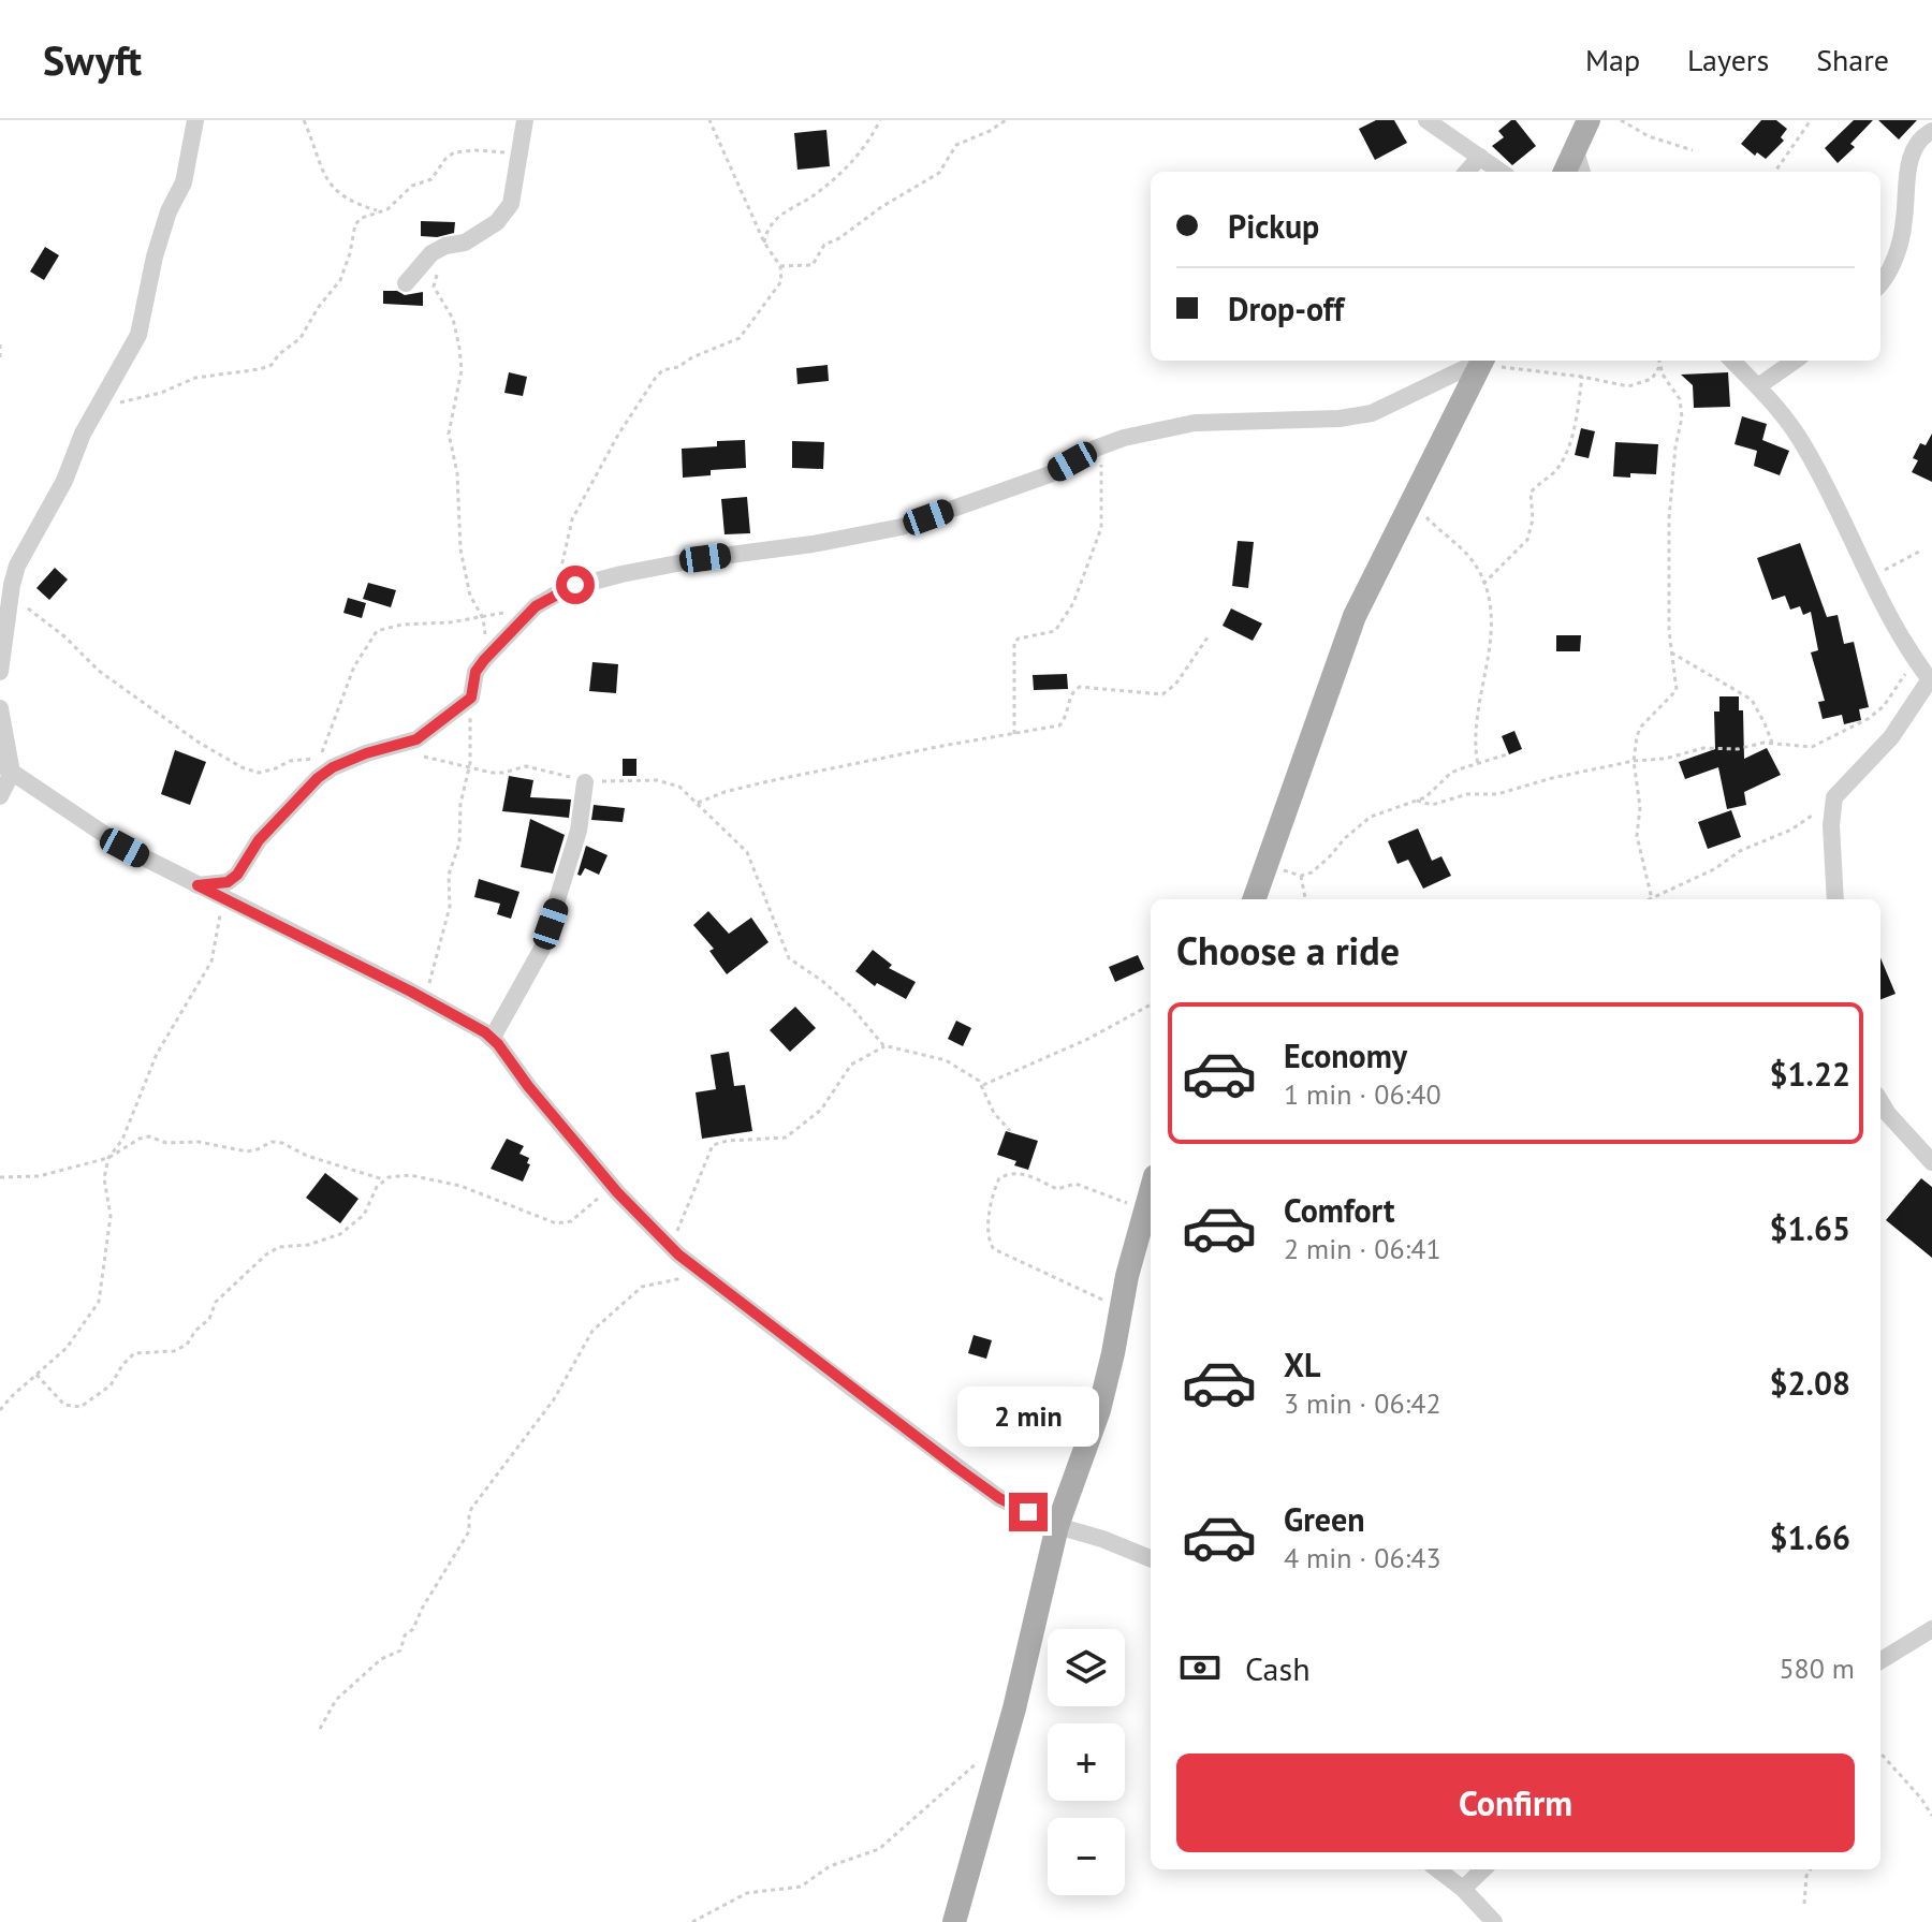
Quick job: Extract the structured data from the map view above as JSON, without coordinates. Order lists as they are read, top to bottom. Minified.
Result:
{"page":{"header":"Swyft","nav":["Map","Layers","Share"],"banner":["Pickup","Drop-off"],"heading":"Choose a ride","list":[{"name":"Economy","note":"1 min · 06:40","value":"$1.22"},{"name":"Comfort","note":"2 min · 06:41","value":"$1.65"},{"name":"XL","note":"3 min · 06:42","value":"$2.08"},{"name":"Green","note":"4 min · 06:43","value":"$1.66"}],"bubble":"2 min","pay":["Cash","580 m"],"map_buttons":["+","−"],"buttons":"Confirm"}}
